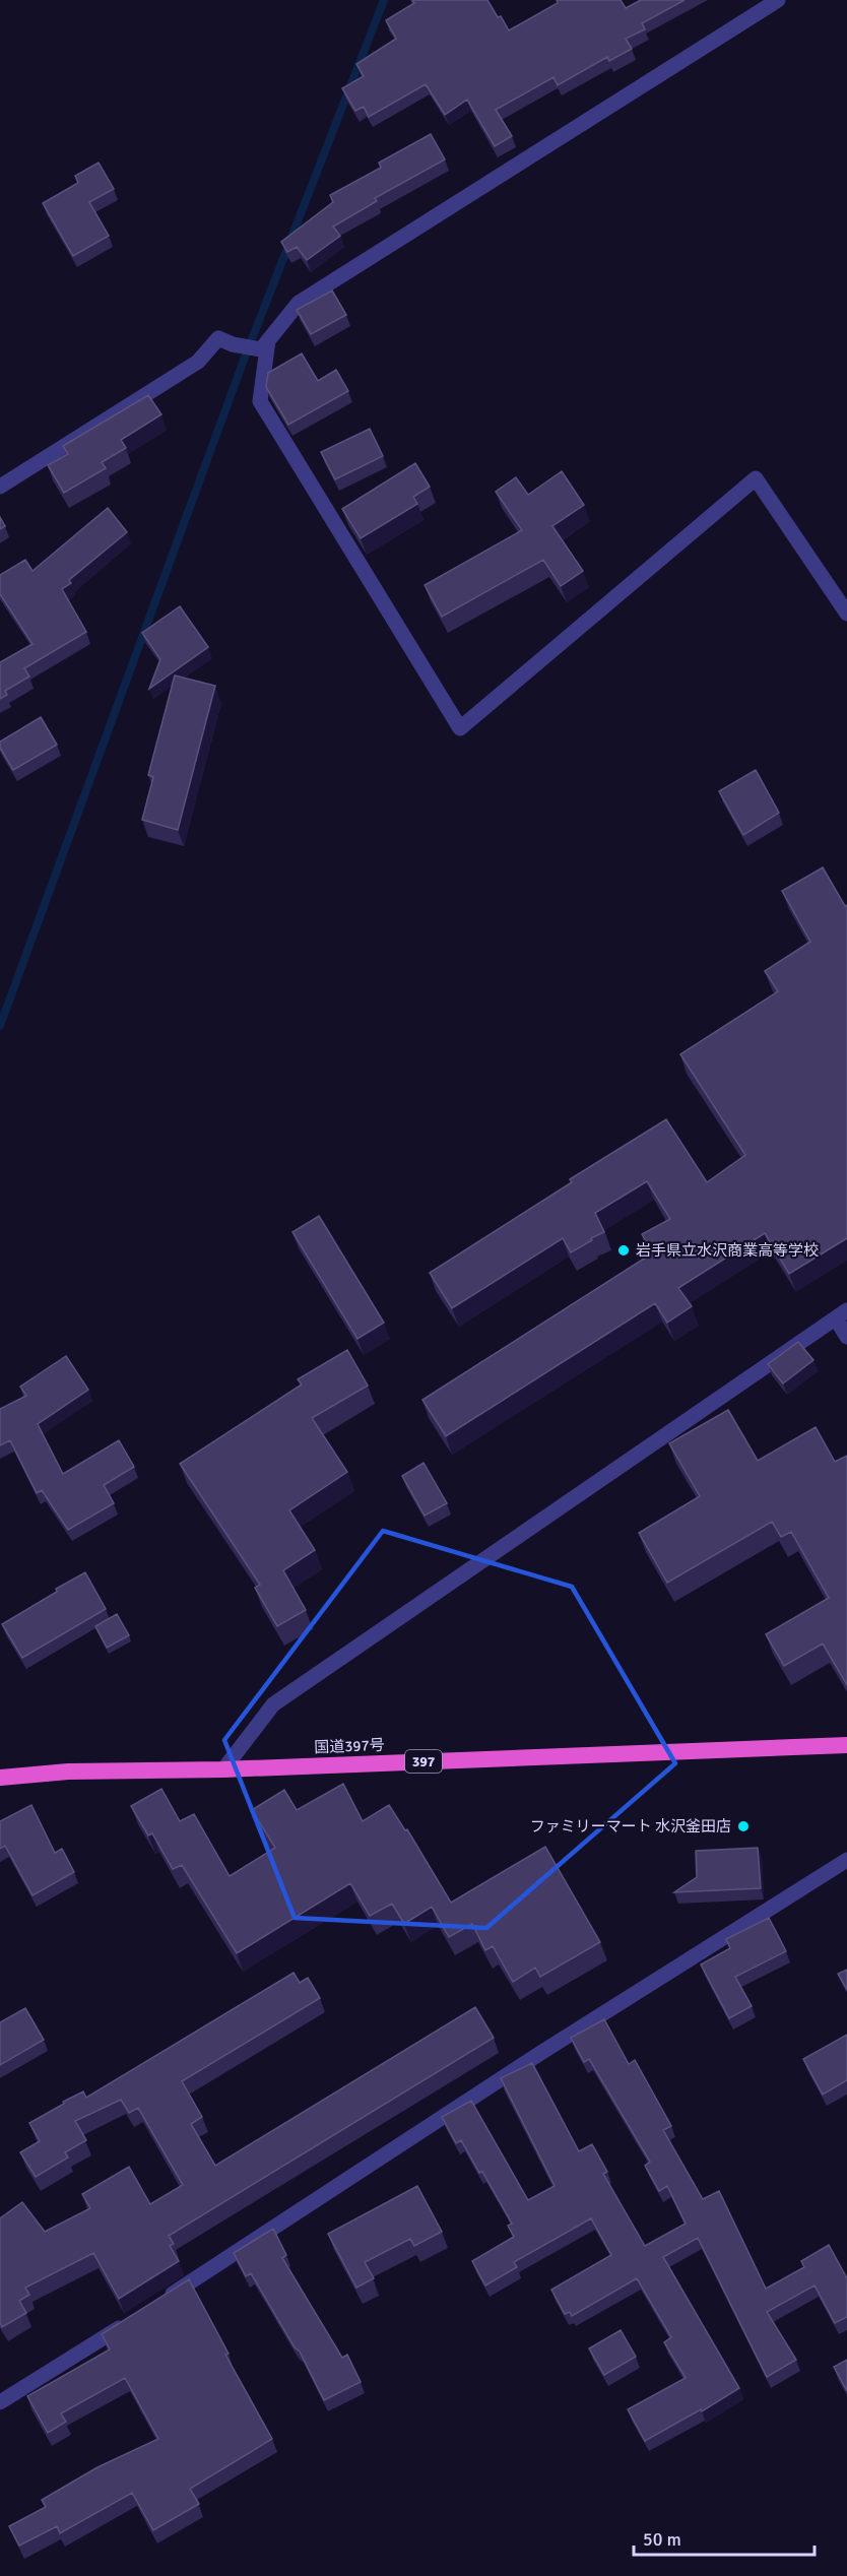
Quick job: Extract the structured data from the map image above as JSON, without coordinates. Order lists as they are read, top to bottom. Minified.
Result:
{"streets":{"highway":["国道397号","397"]},"places":["岩手県立水沢商業高等学校","ファミリーマート 水沢釜田店"],"scale_bar":"50 m"}
